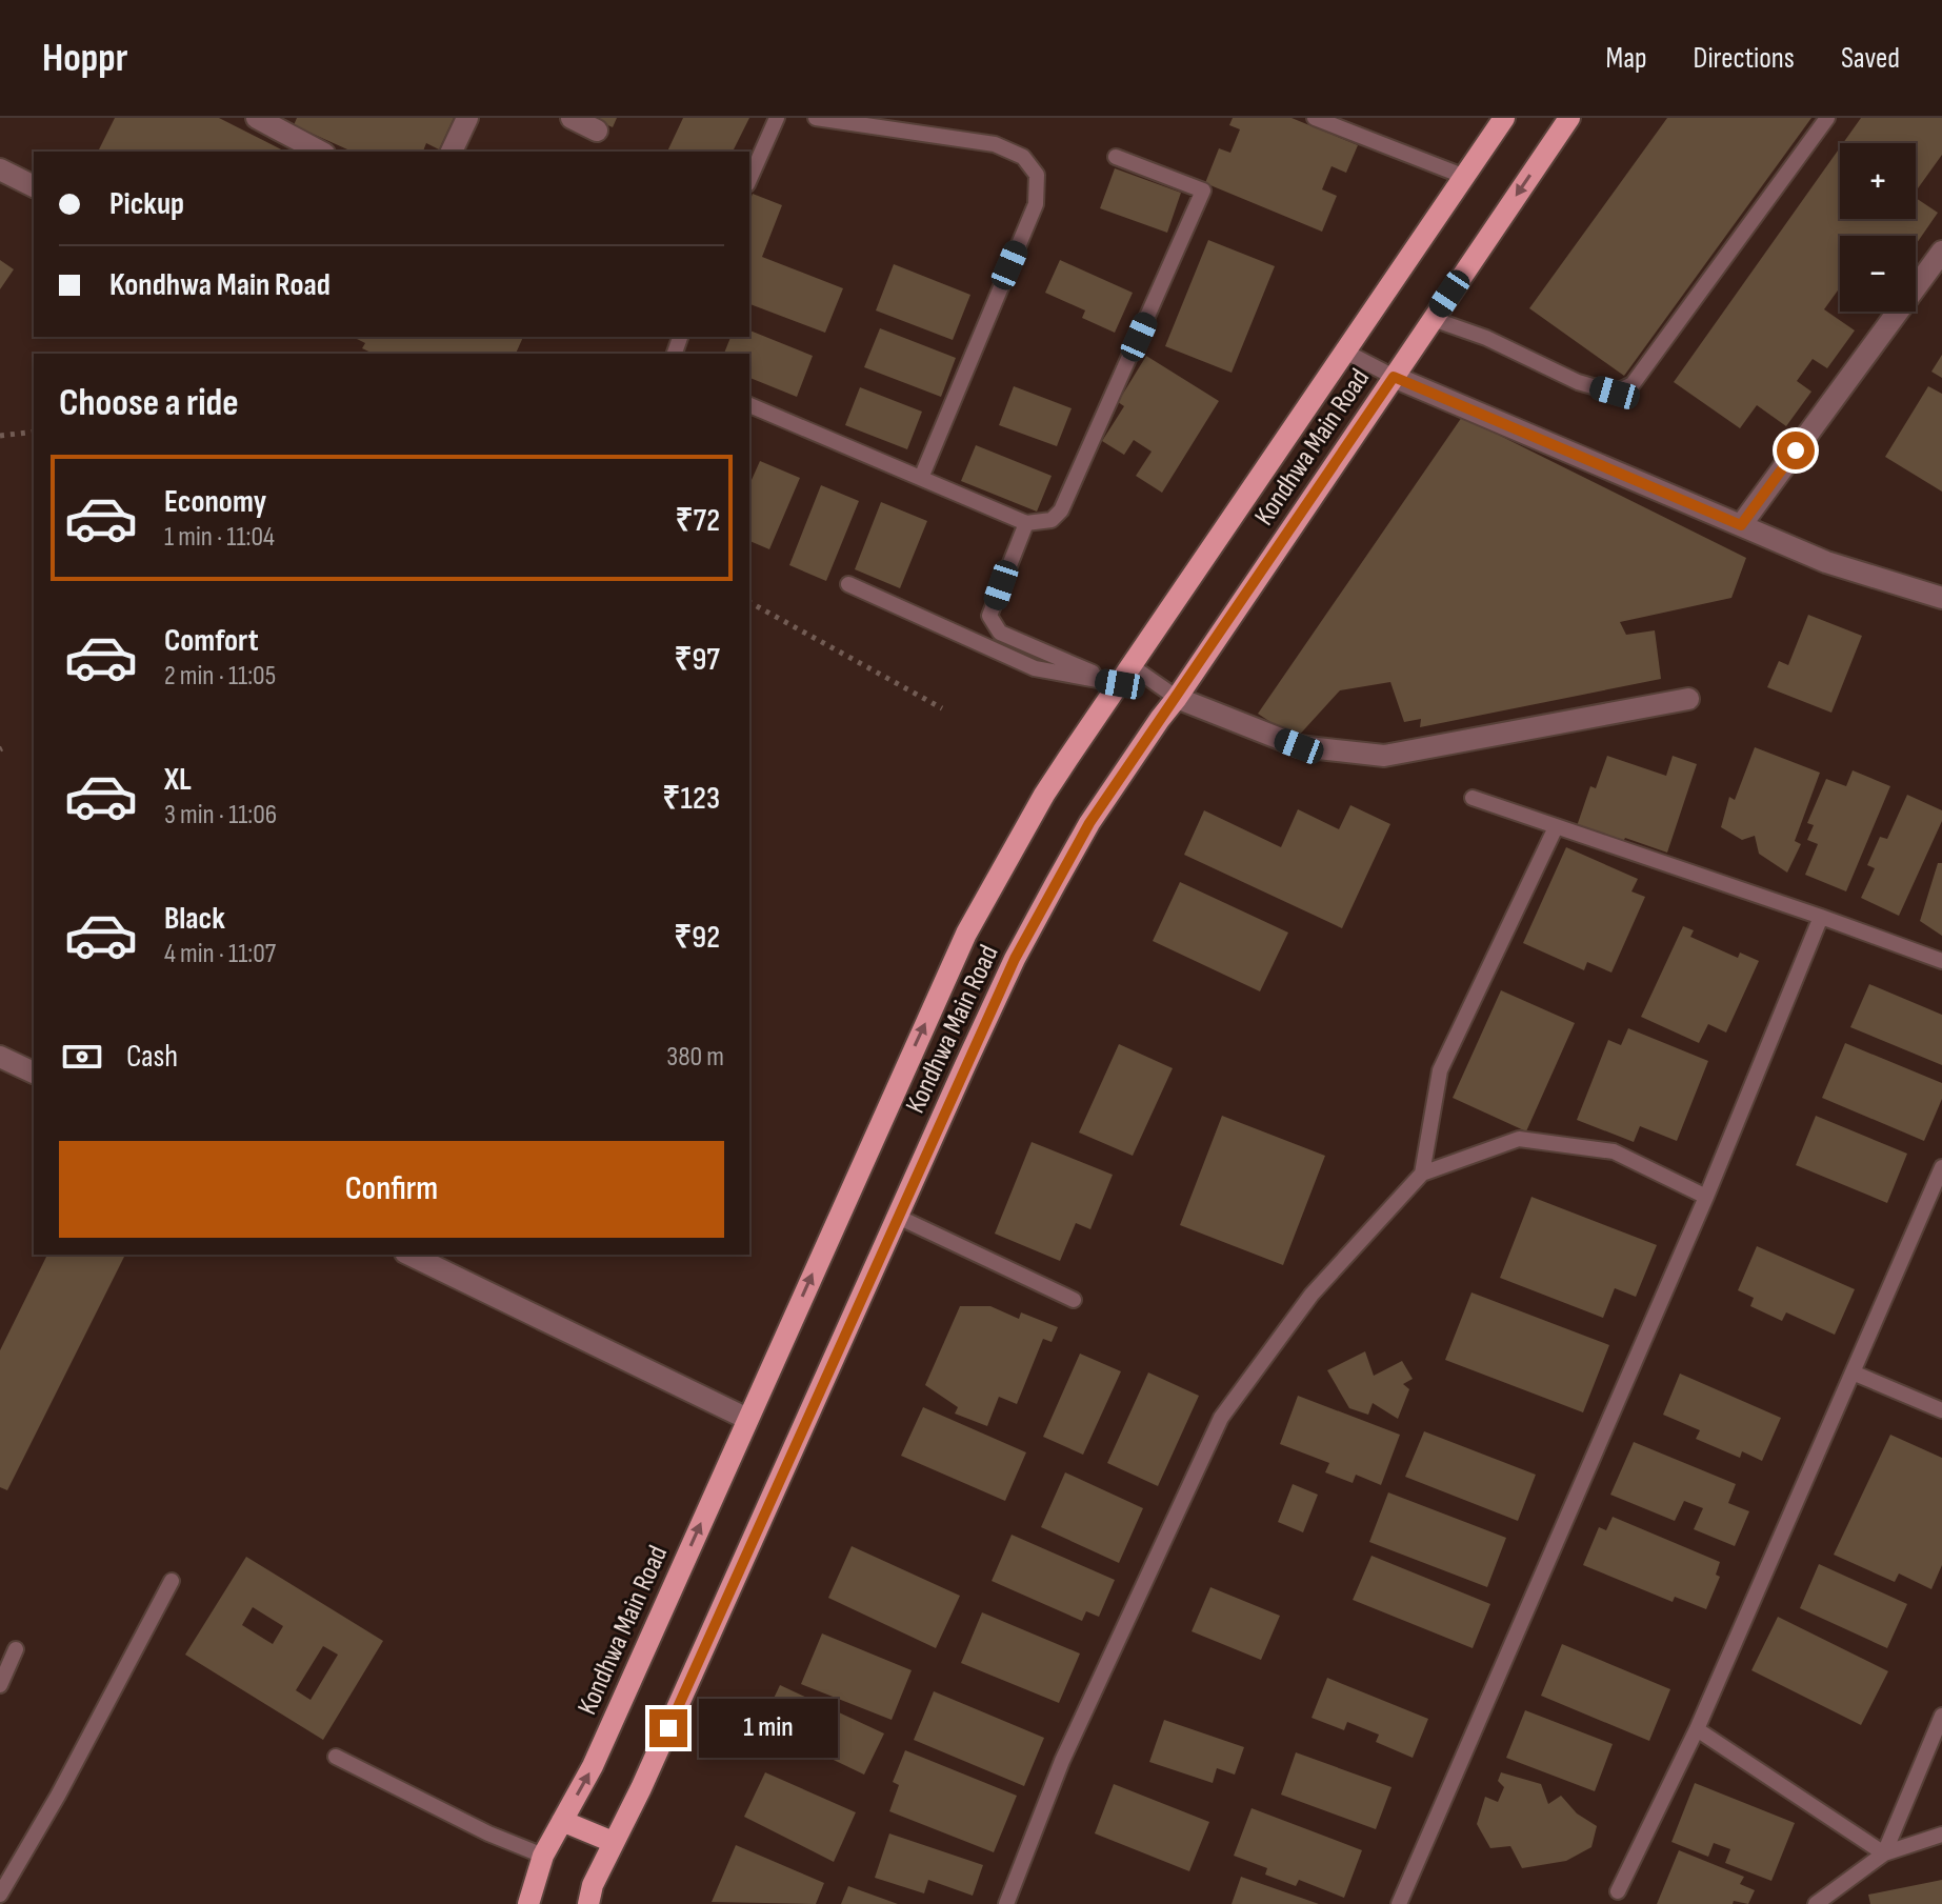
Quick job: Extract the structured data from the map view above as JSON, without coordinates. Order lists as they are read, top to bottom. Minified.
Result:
{"streets":{"main road":["Kondhwa Main Road"]},"page":{"header":"Hoppr","nav":["Map","Directions","Saved"],"map_buttons":["+","−"],"banner":["Pickup","Kondhwa Main Road"],"heading":"Choose a ride","list":[{"name":"Economy","note":"1 min · 11:04","value":"₹72"},{"name":"Comfort","note":"2 min · 11:05","value":"₹97"},{"name":"XL","note":"3 min · 11:06","value":"₹123"},{"name":"Black","note":"4 min · 11:07","value":"₹92"}],"pay":["Cash","380 m"],"buttons":"Confirm","bubble":"1 min"}}
